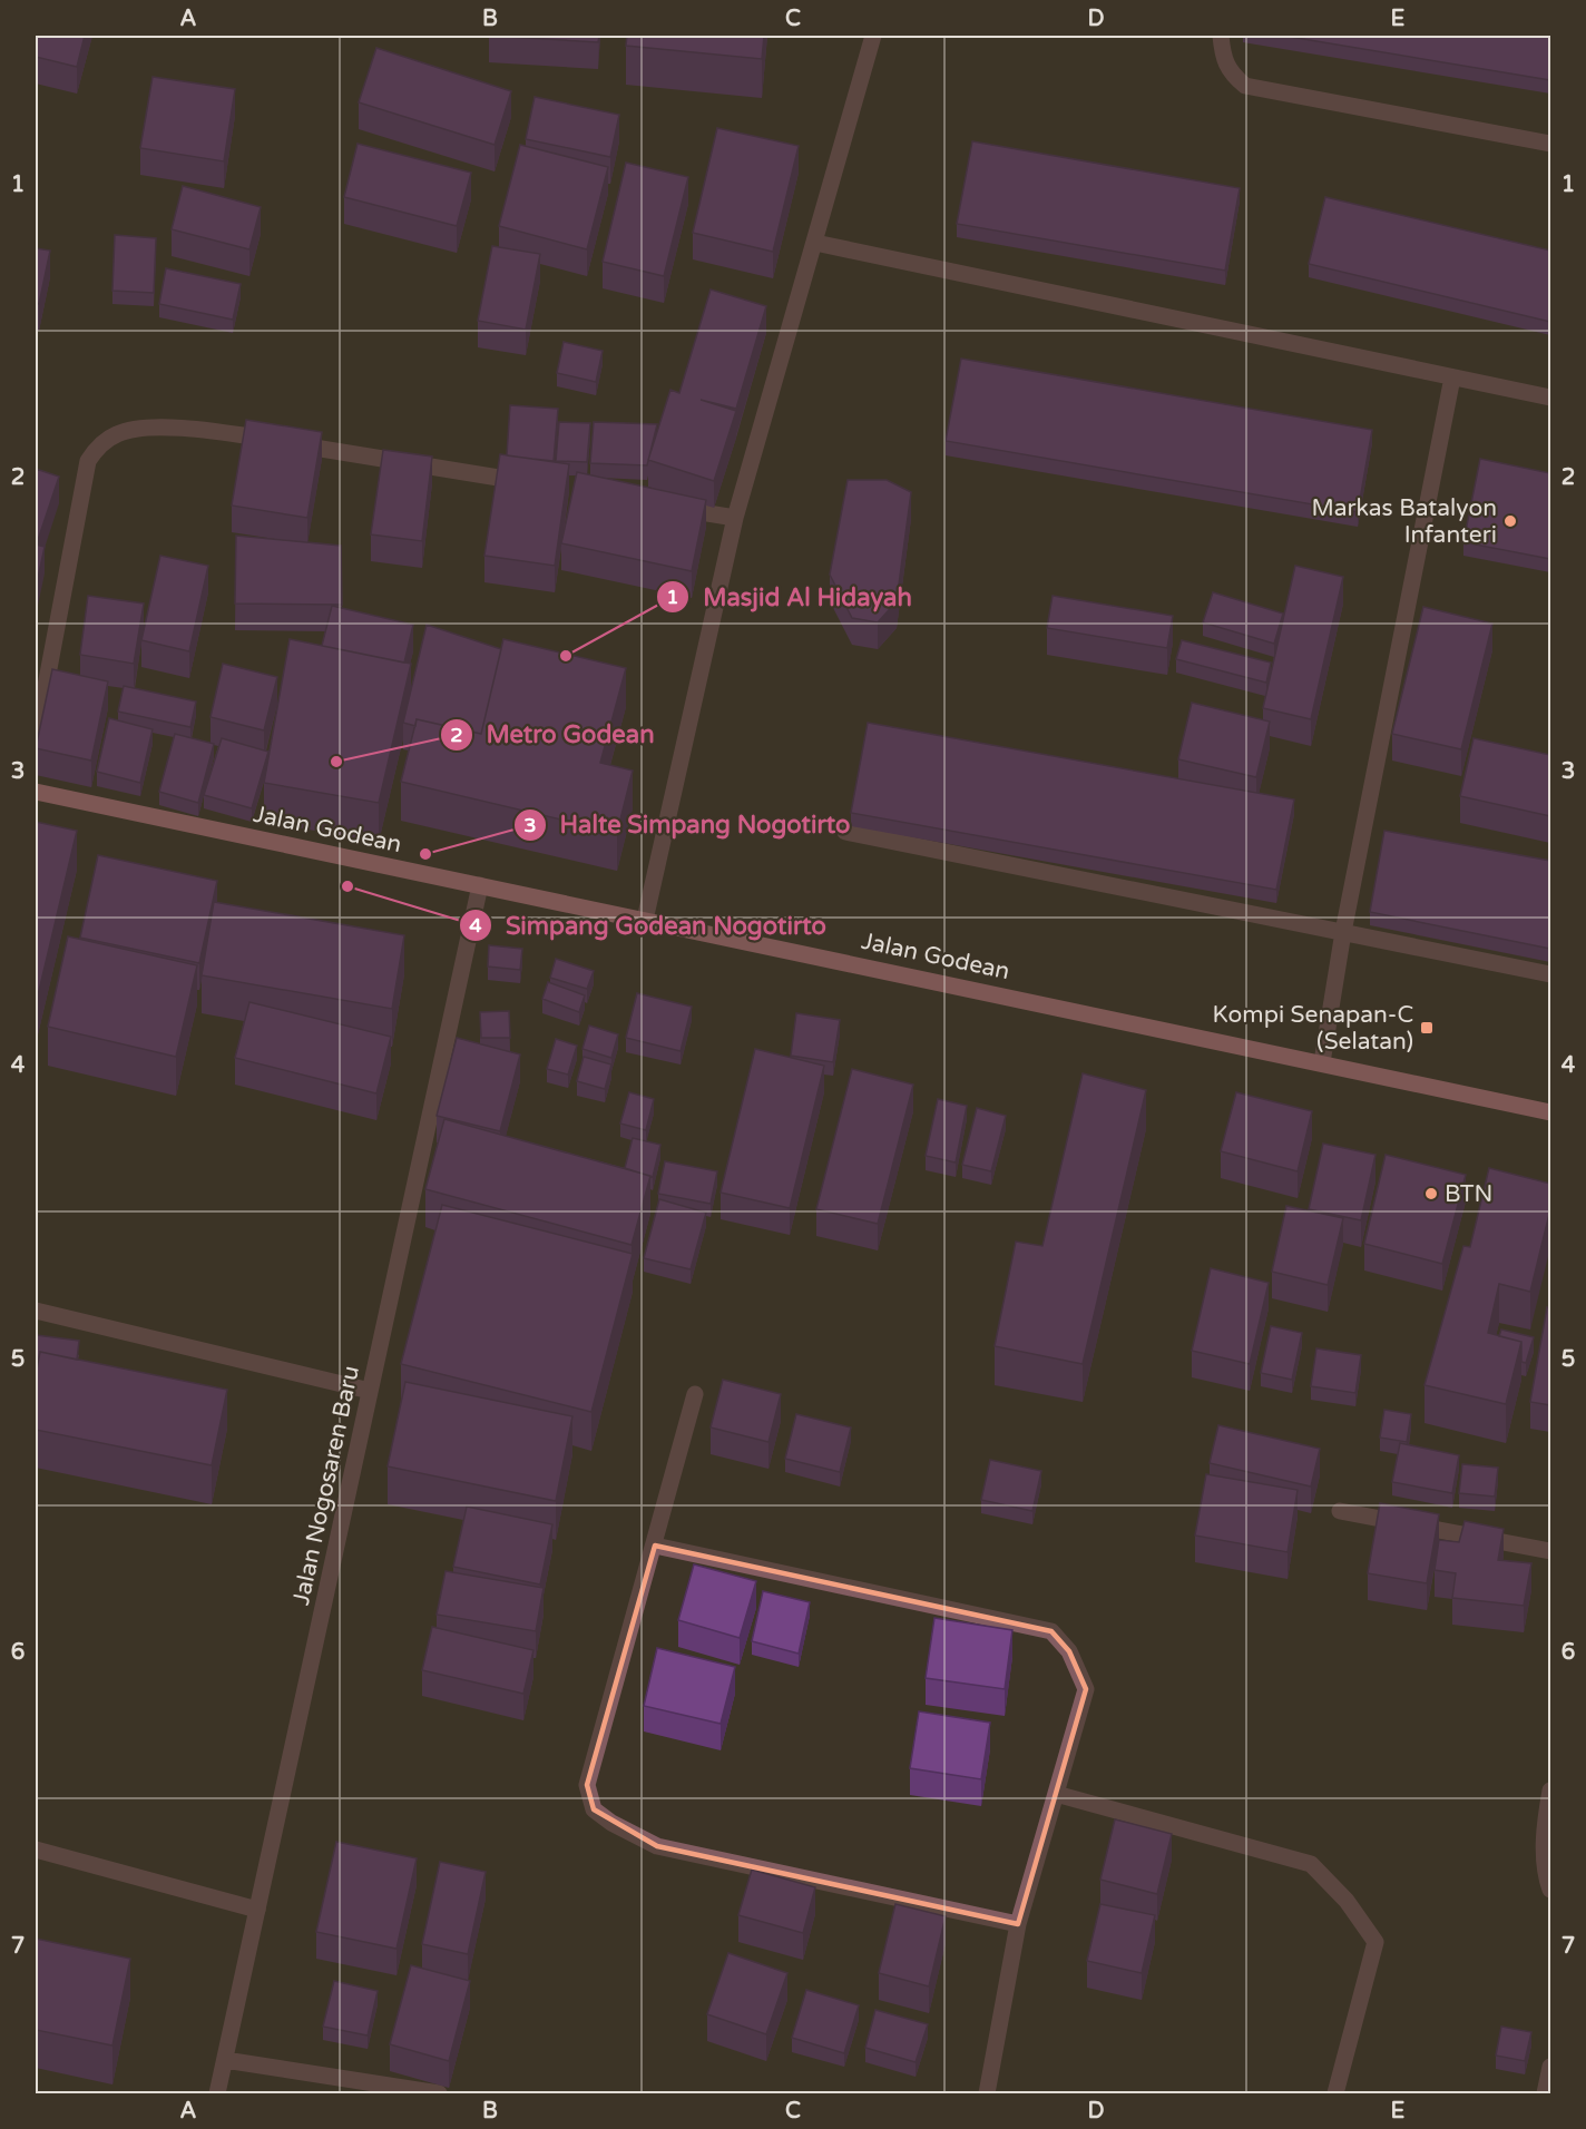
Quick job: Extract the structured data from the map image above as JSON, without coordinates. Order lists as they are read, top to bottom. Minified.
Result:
{"streets":{"main road":["Jalan Godean"],"street":["Jalan Nogosaren Baru"]},"crossings":[["Jalan Godean","Jalan Nogosaren Baru"]],"places":{"other":["Markas Batalyon Infanteri","Masjid Al Hidayah","Metro Godean","Halte Simpang Nogotirto","Simpang Godean Nogotirto","BTN"],"transit":["Kompi Senapan-C (Selatan)"]},"grid":{"columns":["A","B","C","D","E"],"rows":["1","2","3","4","5","6","7"]}}
